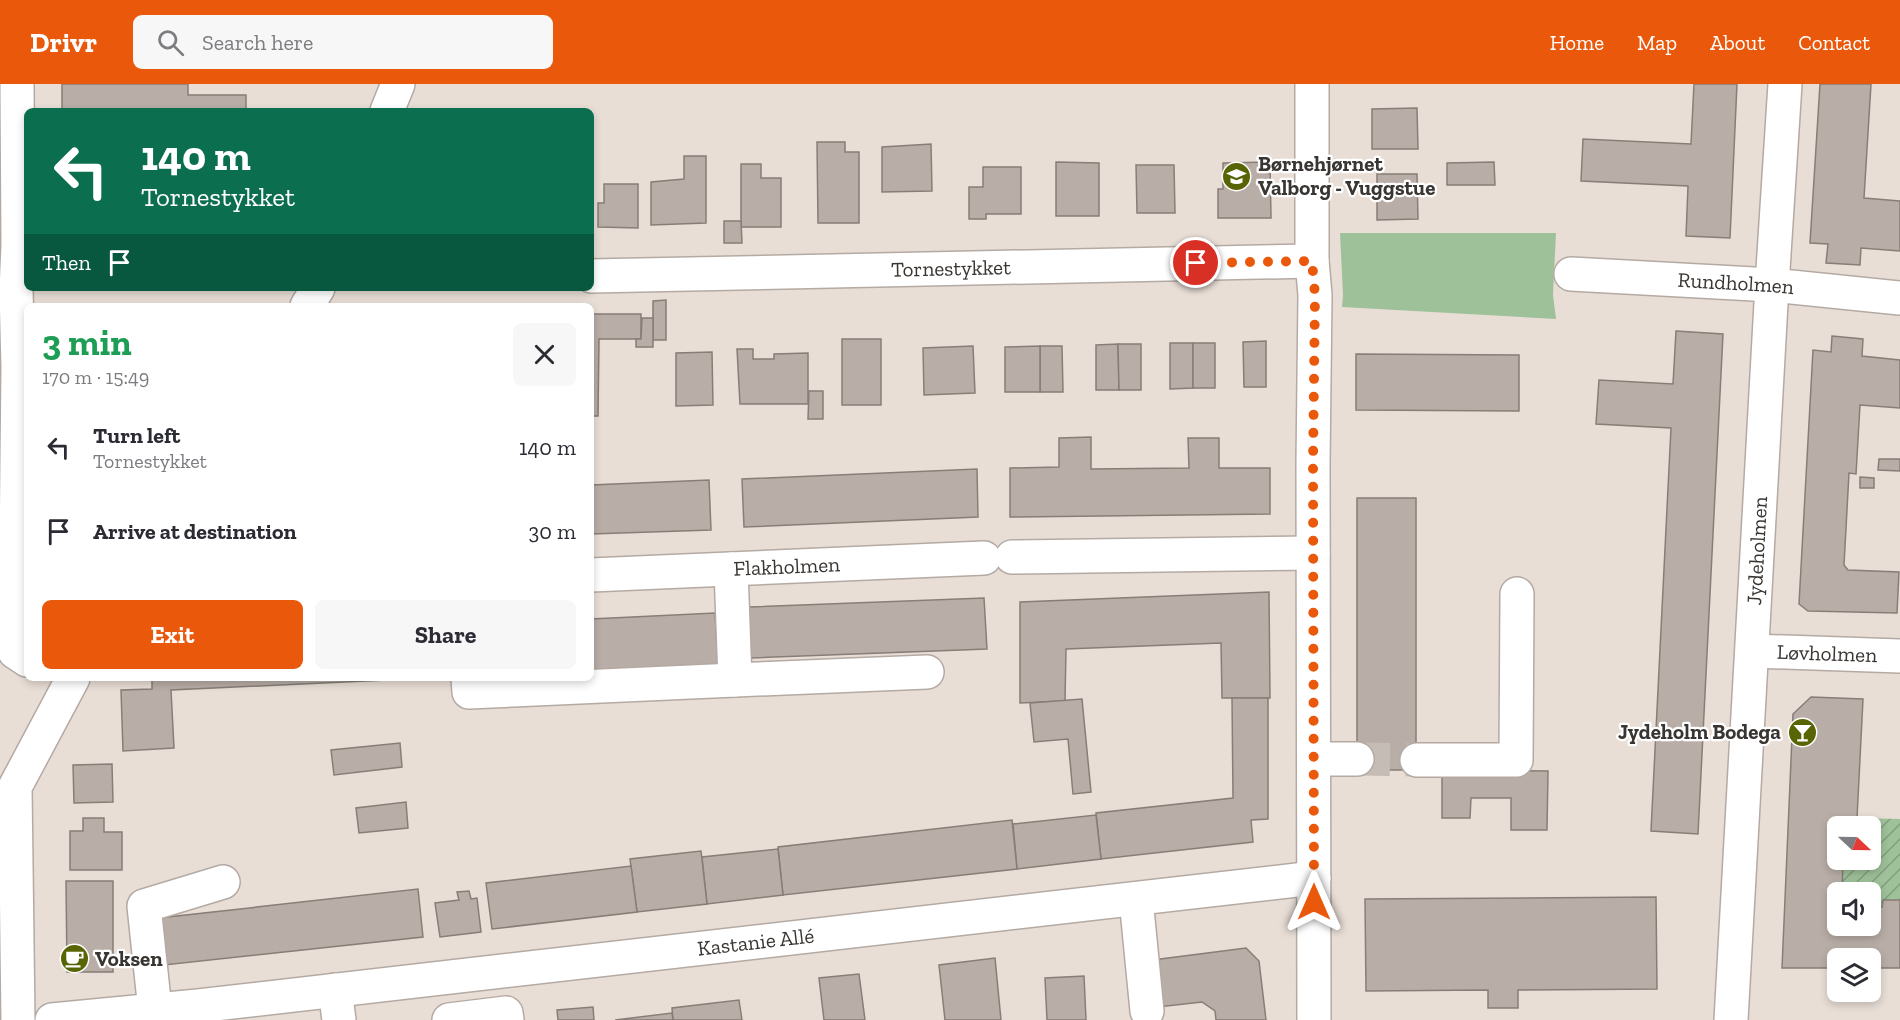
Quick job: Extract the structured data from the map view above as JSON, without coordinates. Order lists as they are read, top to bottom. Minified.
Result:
{"streets":{"street":["Tornestykket","Rundholmen","Jydeholmen","Flakholmen","Løvholmen","Kastanie Allé"]},"crossings":[["Rundholmen","Jydeholmen"],["Jydeholmen","Løvholmen"]],"places":{"school or university":["Børnehjørnet Valborg - Vuggstue"],"bar":["Jydeholm Bodega"],"cafe":["Voksen"]},"north":"right","page":{"header":"Drivr","search":"Search here","nav":["Home","Map","About","Contact"],"turn":["140 m","Tornestykket"],"then":"Then","heading":["3 min","170 m · 15:49"],"list":[{"name":"Turn left","note":"Tornestykket","value":"140 m"},{"name":"Arrive at destination","value":"30 m"}],"buttons":["Exit","Share"]}}
